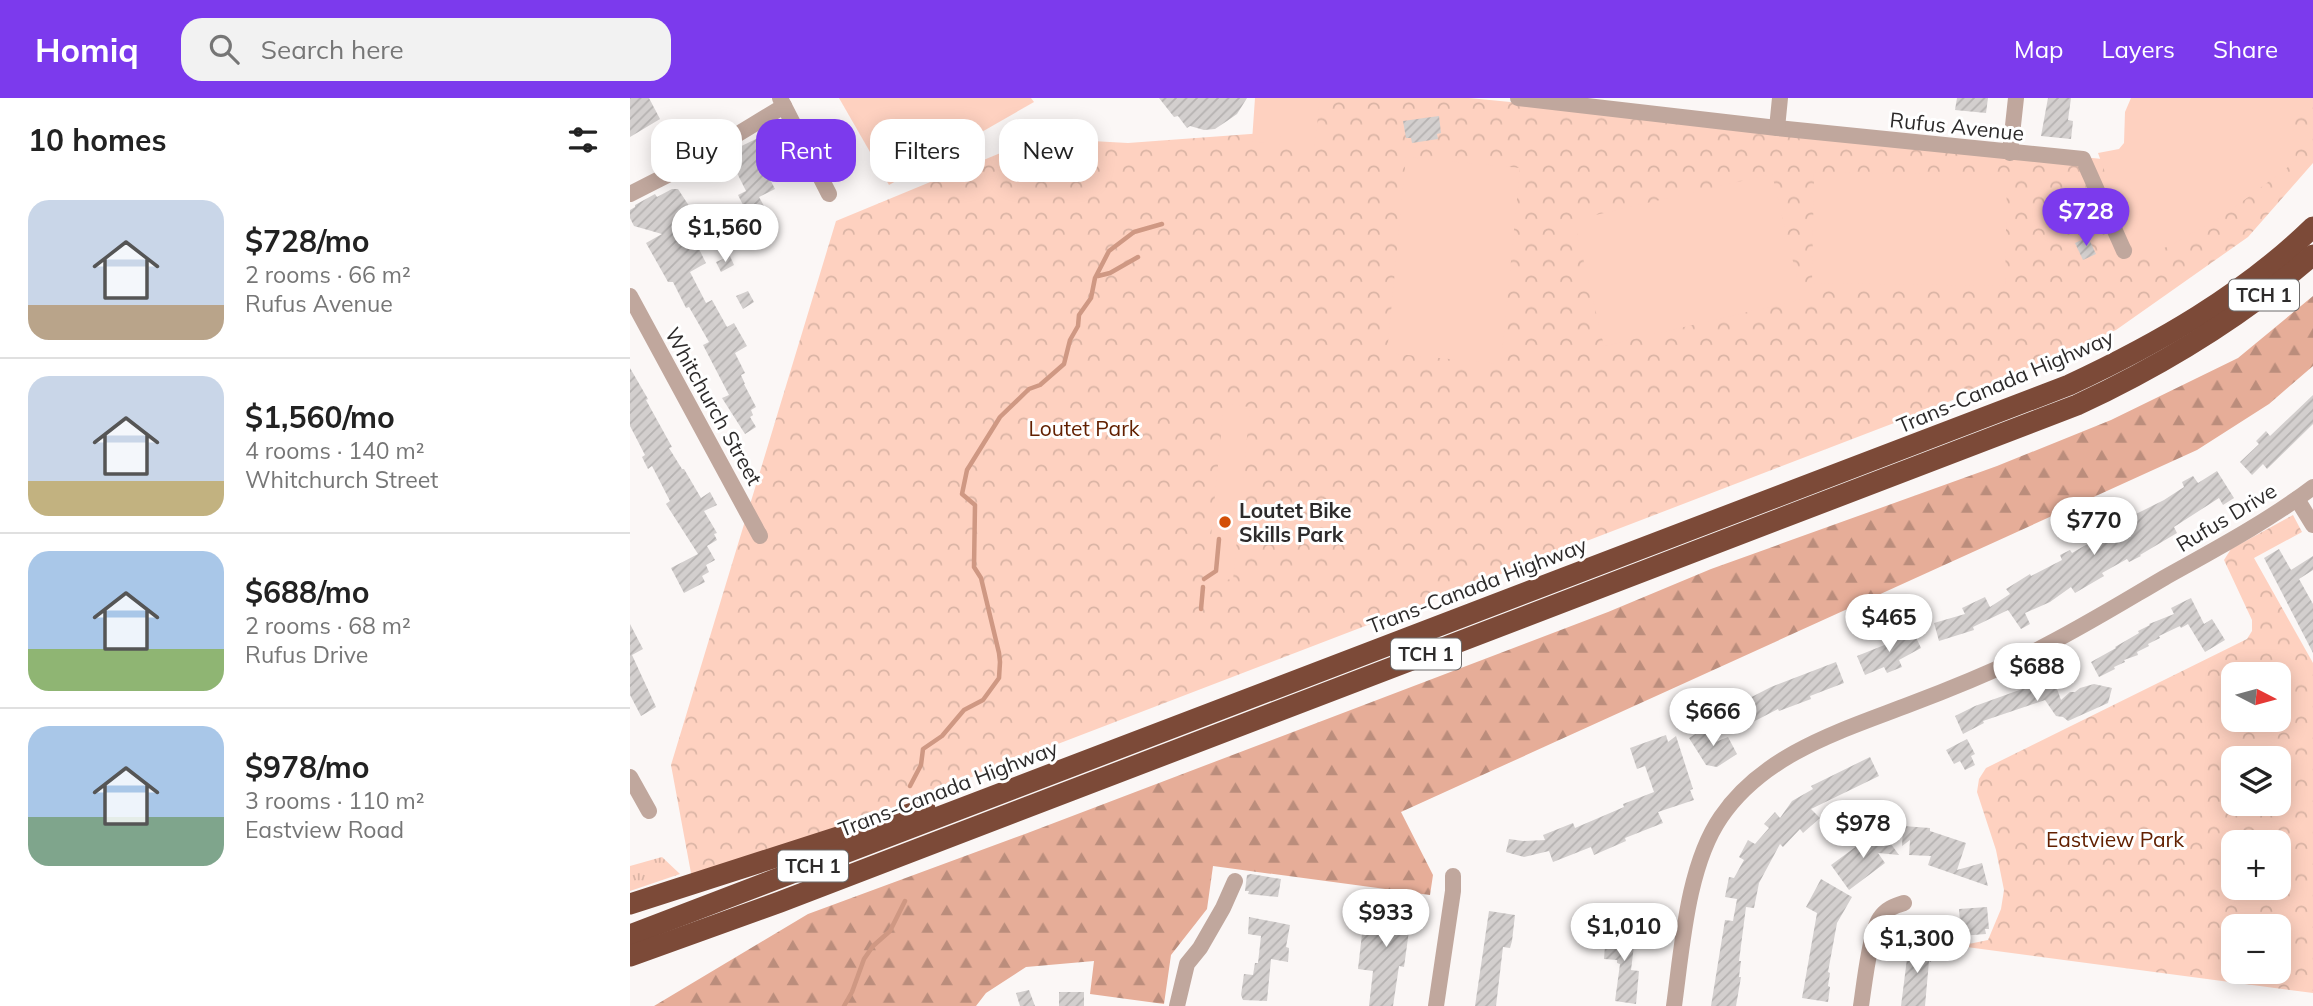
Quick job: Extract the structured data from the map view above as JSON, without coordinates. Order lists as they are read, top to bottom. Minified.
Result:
{"streets":{"highway":["TCH 1","Trans-Canada Highway"],"street":["Rufus Avenue","Whitchurch Street","Rufus Drive"]},"parks":["Loutet Park","Eastview Park"],"places":["Loutet Bike Skills Park"],"north":"right","page":{"header":"Homiq","search":"Search here","nav":["Map","Layers","Share"],"heading":"10 homes","chip":["Buy","Rent","Filters","New"],"list":[{"name":"$728/mo","note":"2 rooms · 66 m² · Rufus Avenue"},{"name":"$1,560/mo","note":"4 rooms · 140 m² · Whitchurch Street"},{"name":"$688/mo","note":"2 rooms · 68 m² · Rufus Drive"},{"name":"$978/mo","note":"3 rooms · 110 m² · Eastview Road"}],"price":["$728","$1,560","$770","$465","$688","$666","$978","$933","$1,010","$1,300"],"map_buttons":["+","−"]}}
